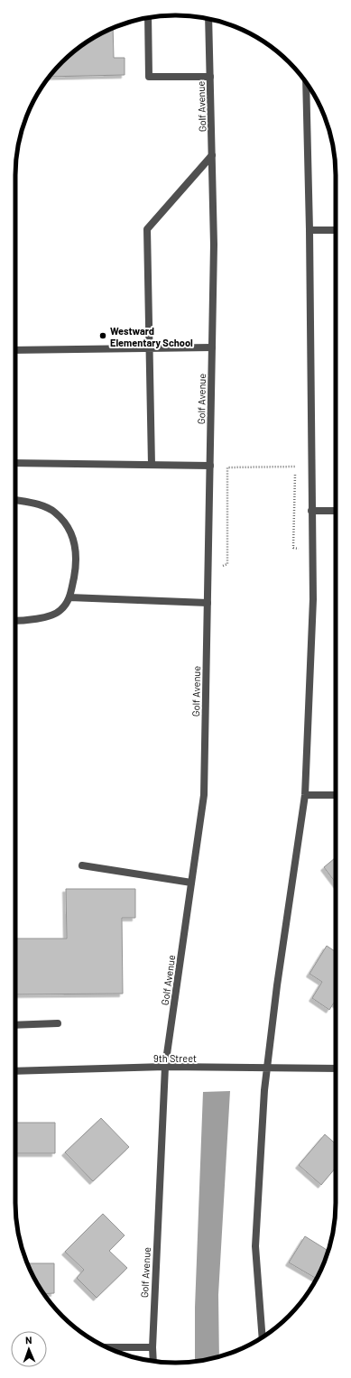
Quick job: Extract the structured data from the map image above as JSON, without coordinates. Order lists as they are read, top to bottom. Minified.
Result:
{"streets":{"street":["Golf Avenue","9th Street"]},"crossings":[["Golf Avenue","9th Street"]],"places":["Westward Elementary School"],"north":"top"}
